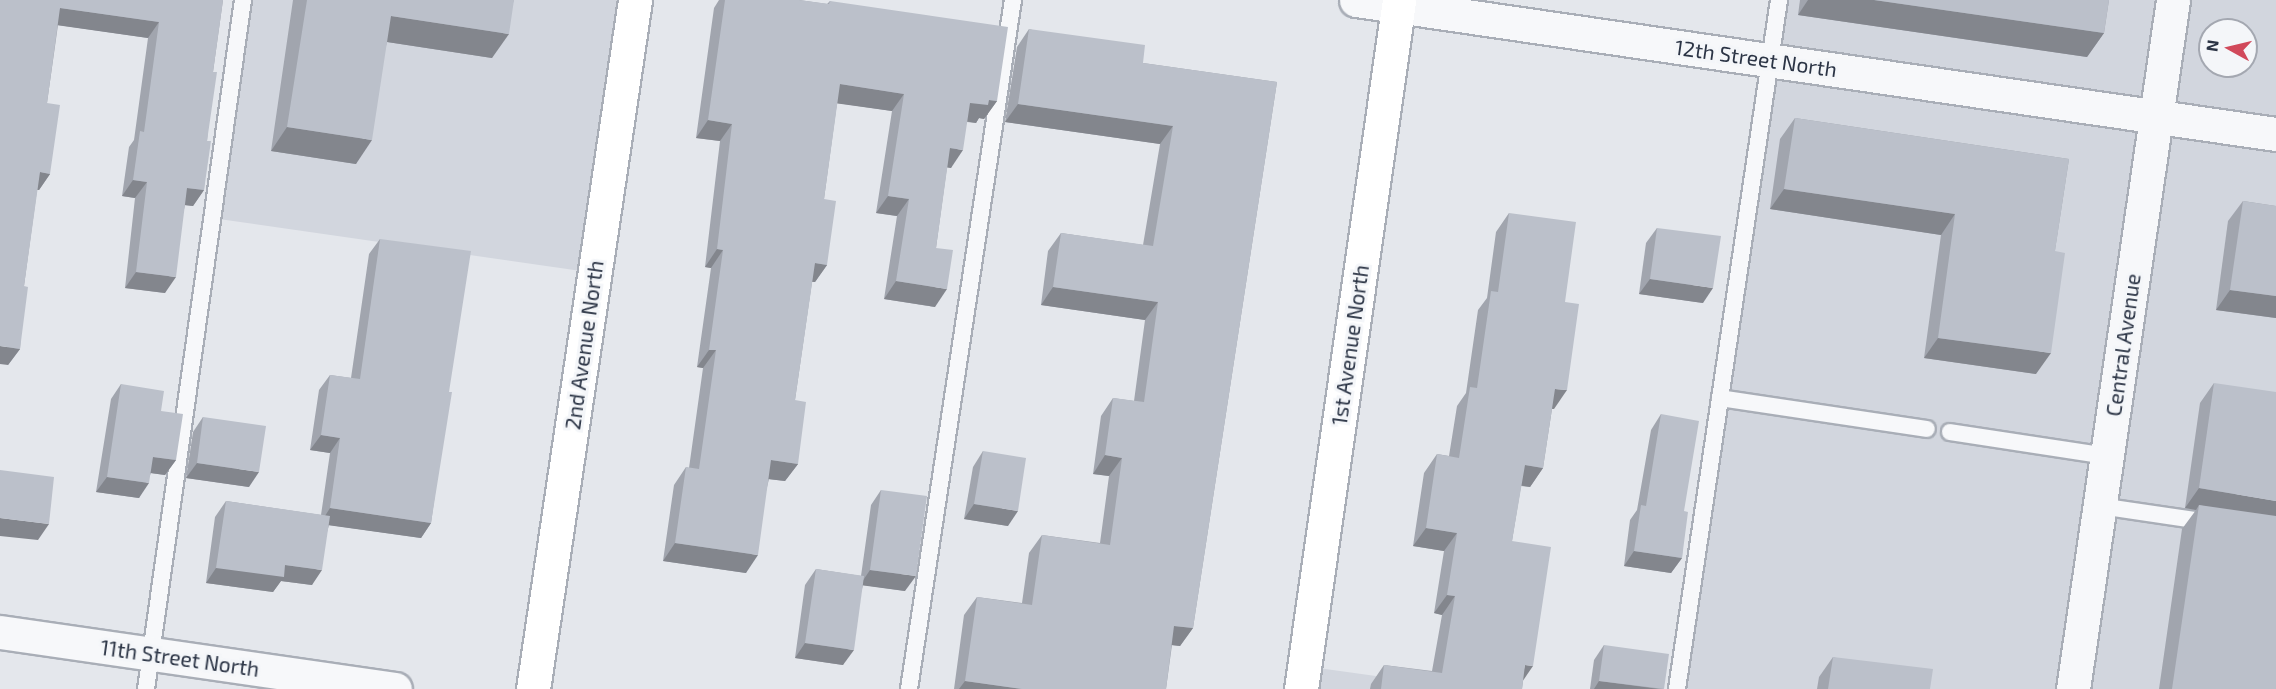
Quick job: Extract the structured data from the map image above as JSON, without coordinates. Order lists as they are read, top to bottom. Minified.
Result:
{"streets":{"main road":["2nd Avenue North","1st Avenue North"],"street":["12th Street North","Central Avenue","11th Street North"]},"crossings":[["12th Street North","1st Avenue North"],["12th Street North","Central Avenue"]],"north":"left"}
